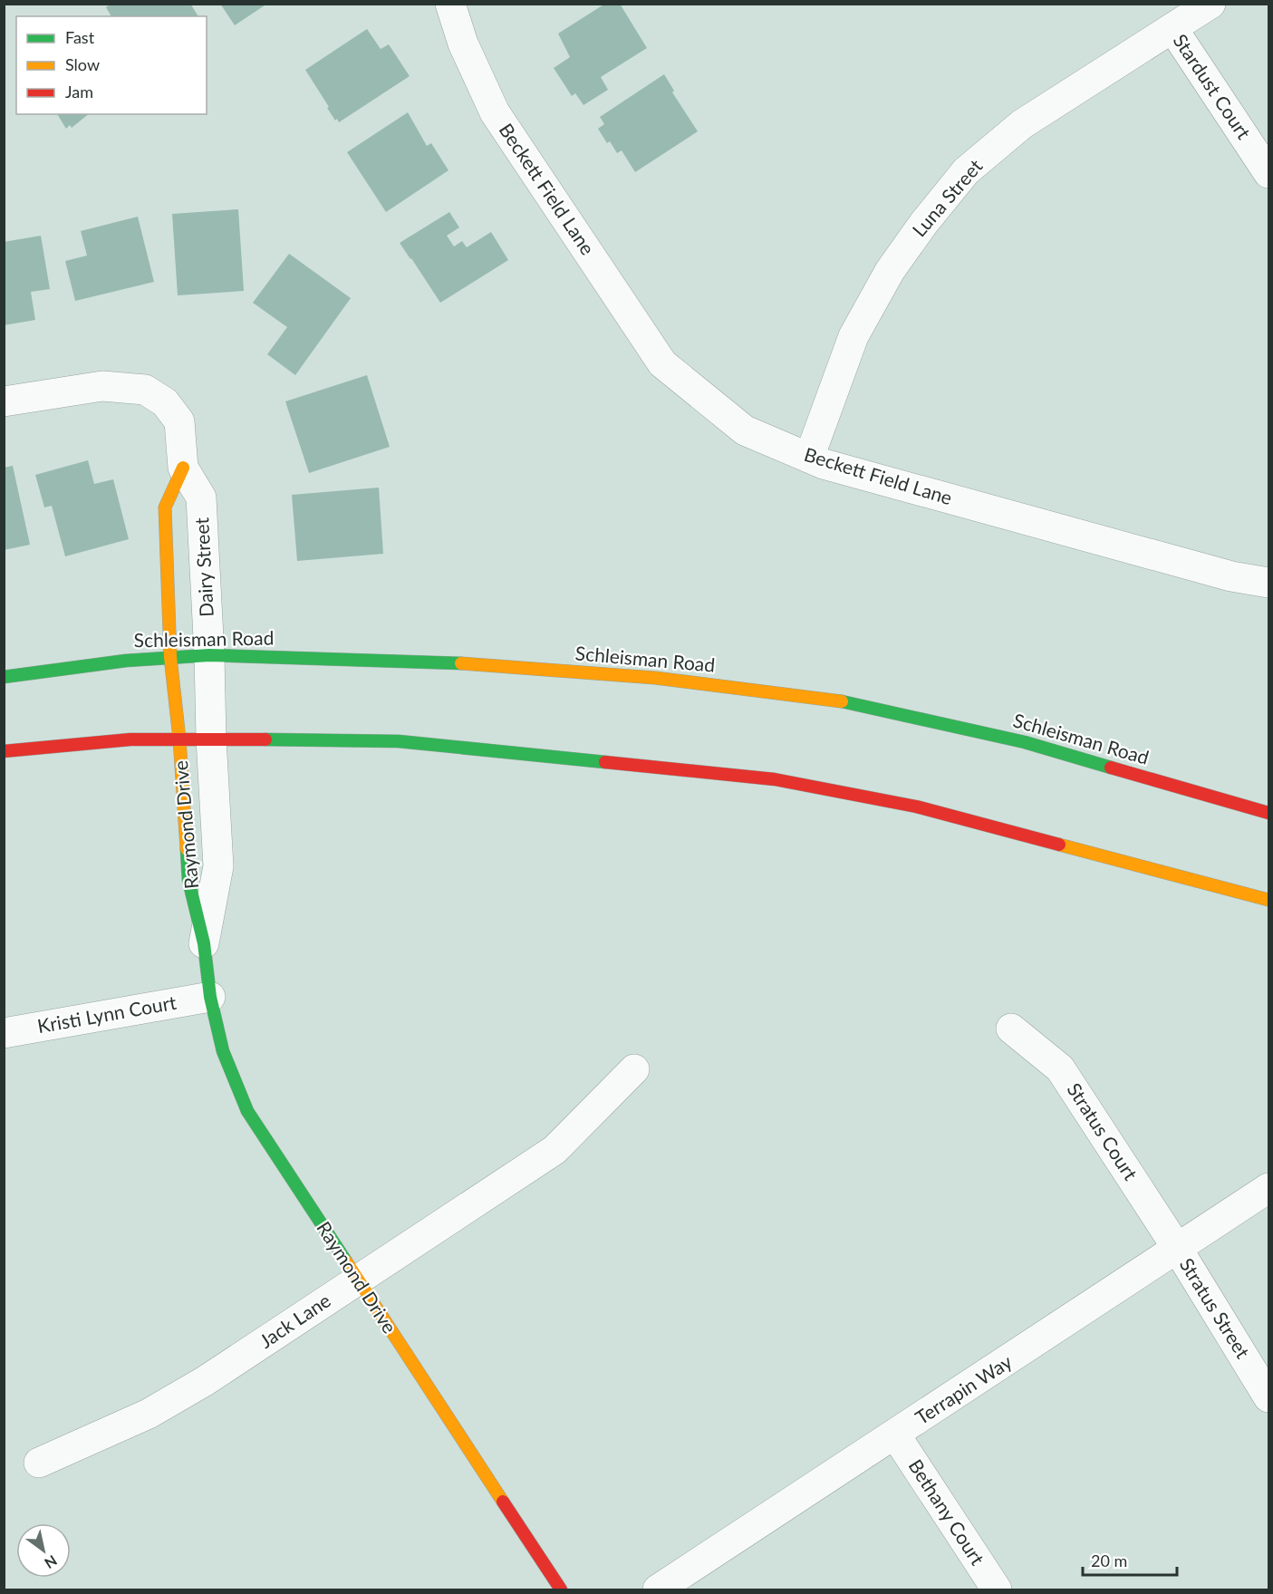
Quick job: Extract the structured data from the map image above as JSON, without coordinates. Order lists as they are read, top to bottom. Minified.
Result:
{"streets":{"main road":["Dairy Street","Schleisman Road","Raymond Drive"],"street":["Stardust Court","Beckett Field Lane","Luna Street","Kristi Lynn Court","Stratus Court","Stratus Street","Jack Lane","Terrapin Way","Bethany Court"]},"crossings":[["Stardust Court","Luna Street"],["Beckett Field Lane","Luna Street"],["Dairy Street","Schleisman Road"],["Dairy Street","Raymond Drive"],["Raymond Drive","Kristi Lynn Court"],["Raymond Drive","Jack Lane"],["Stratus Court","Stratus Street"],["Stratus Court","Terrapin Way"],["Stratus Street","Terrapin Way"],["Terrapin Way","Bethany Court"]],"legend":["Fast","Slow","Jam"],"scale_bar":"20 m","north":"bottom right"}
